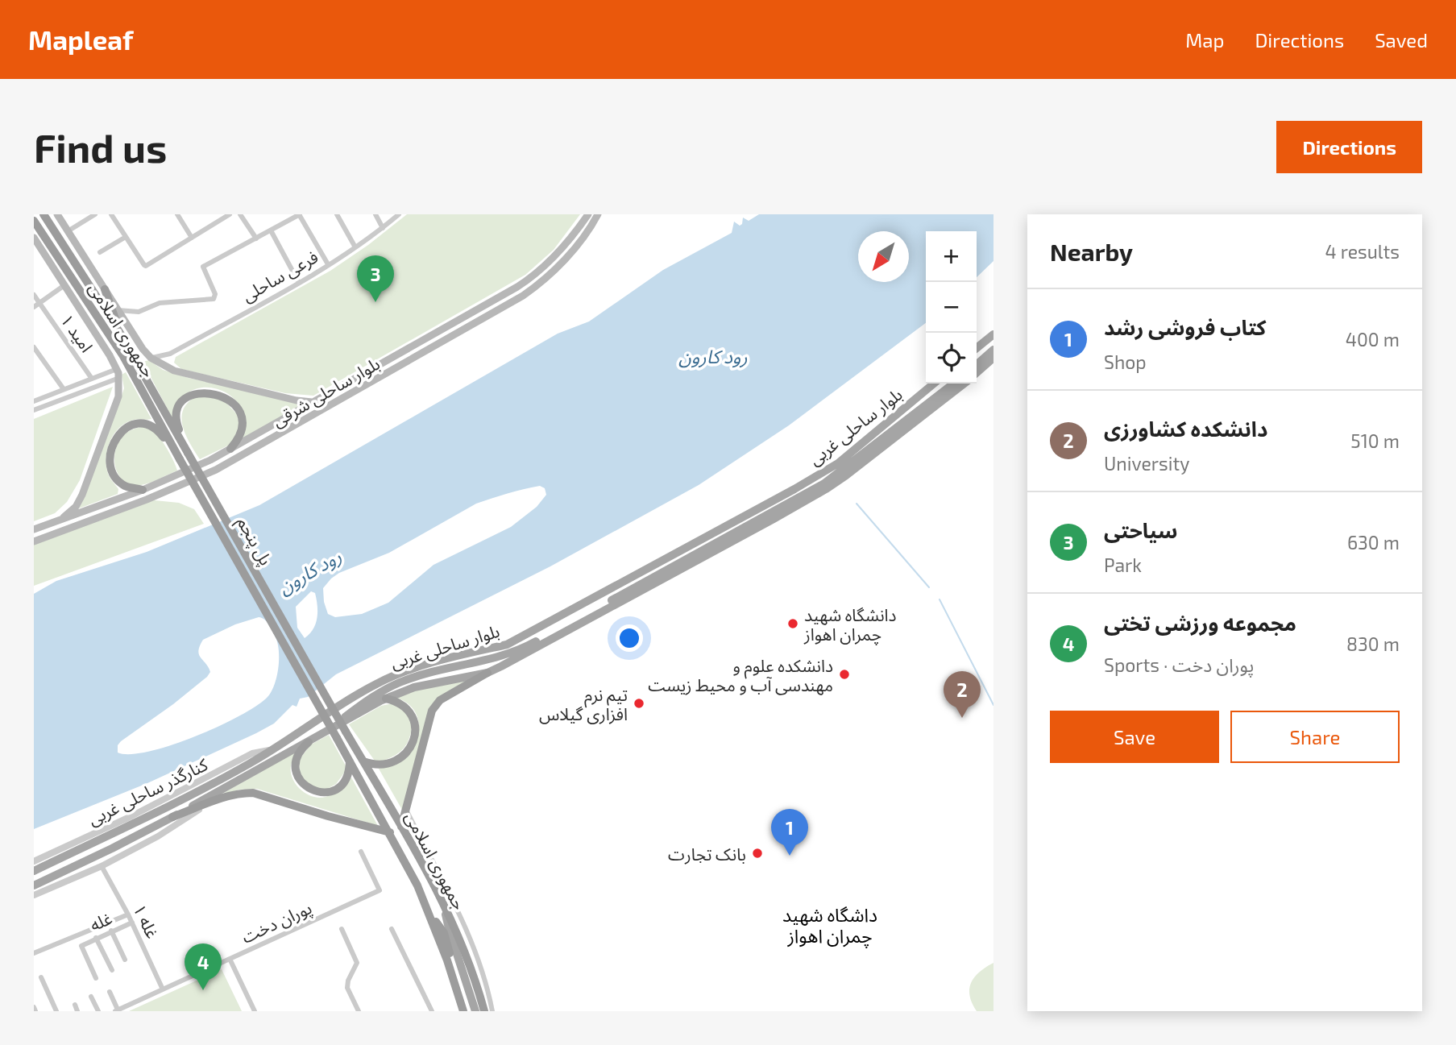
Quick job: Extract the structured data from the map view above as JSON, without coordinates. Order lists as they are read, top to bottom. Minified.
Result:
{"streets":{"highway":["جمهوری اسلامی","پل پنجم"],"main road":["بلوار ساحلی شرقی","بلوار ساحلی غربی"],"street":["فرعی ساحلی","امید ۱","کنارگذر ساحلی غربی","غله","غله ۱","پوران دخت"]},"crossings":[["جمهوری اسلامی","پل پنجم"],["بلوار ساحلی غربی","کنارگذر ساحلی غربی"],["غله","غله ۱"],["غله ۱","پوران دخت"]],"districts":["داشگاه شهید چمران اهواز"],"water":["رود کارون"],"places":["دانشگاه شهید چمران اهواز","دانشکده علوم و مهندسی آب و محیط زیست","تیم نرم افزاری گیلاس","بانک تجارت"],"north":"bottom left","page":{"header":"Mapleaf","nav":["Map","Directions","Saved"],"buttons":["Directions",["Save","Share"]],"title":"Find us","heading":["Nearby","4 results"],"map_buttons":["+","−"],"pins":["3","2","1","4"],"list":[{"mark":"1","name":"کتاب فروشی رشد","note":"Shop","value":"400 m"},{"mark":"2","name":"دانشکده کشاورزی","note":"University","value":"510 m"},{"mark":"3","name":"سیاحتی","note":"Park","value":"630 m"},{"mark":"4","name":"مجموعه ورزشی تختی","note":"Sports · پوران دخت","value":"830 m"}]}}
